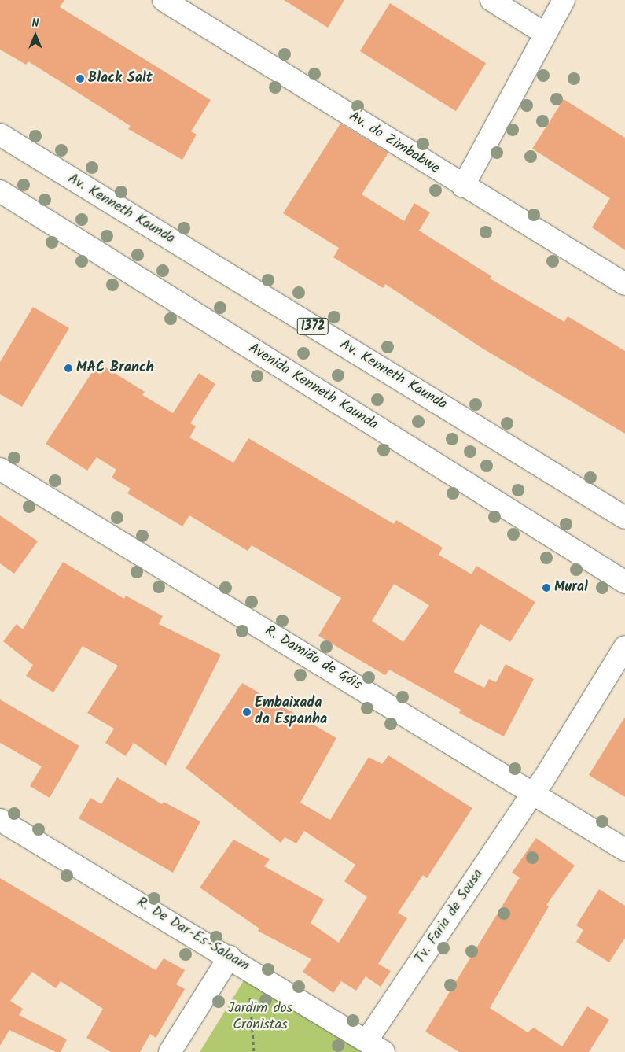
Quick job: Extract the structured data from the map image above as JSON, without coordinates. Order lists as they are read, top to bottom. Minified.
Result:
{"streets":{"street":["Av. do Zimbabwe","Av. Kenneth Kaunda","1372","Avenida Kenneth Kaunda","R. Damião de Góis","Tv. Faria de Sousa","R. De Dar-Es-Salaam"]},"crossings":[["R. Damião de Góis","Tv. Faria de Sousa"],["Tv. Faria de Sousa","R. De Dar-Es-Salaam"]],"parks":["Jardim dos Cronistas"],"places":["Black Salt","MAC Branch","Mural","Embaixada da Espanha"],"north":"top"}
